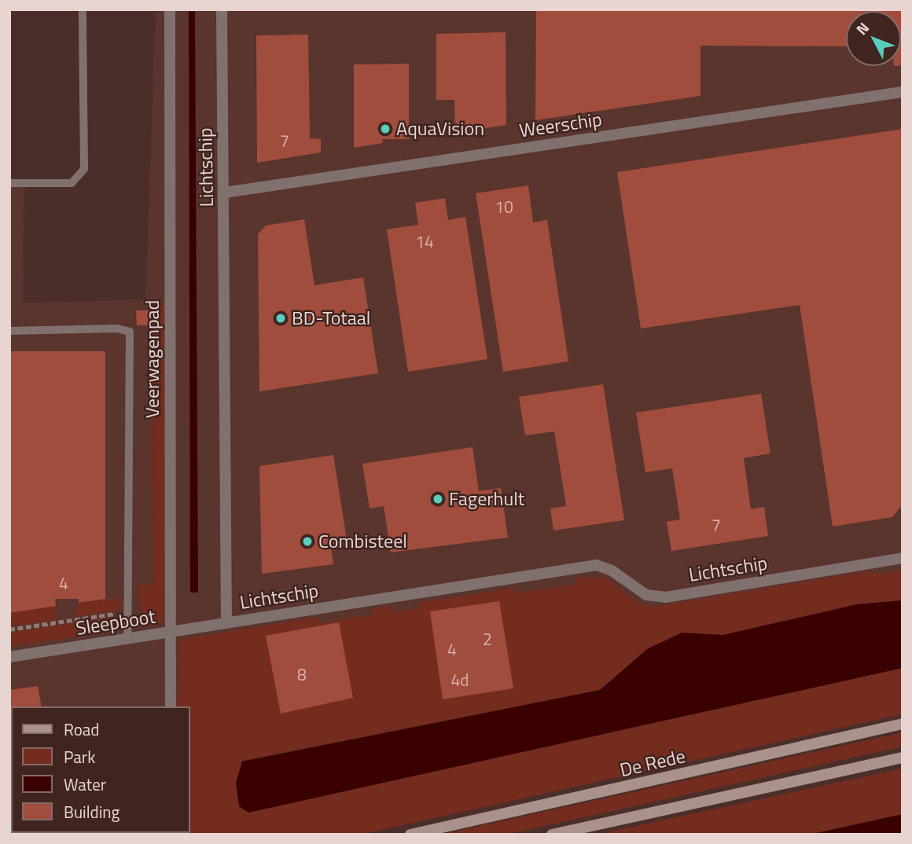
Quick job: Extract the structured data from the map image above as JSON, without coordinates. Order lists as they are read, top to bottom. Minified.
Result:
{"streets":{"main road":["De Rede"],"street":["Weerschip","Lichtschip","Veerwagenpad","Sleepboot"]},"crossings":[["Weerschip","Lichtschip"],["Lichtschip","Sleepboot"],["Veerwagenpad","Sleepboot"]],"places":["AquaVision","BD-Totaal","Fagerhult","Combisteel"],"house_numbers":["7","10","14","7","4","2","4","8","4d"],"legend":["Road","Park","Water","Building"],"north":"top left"}
